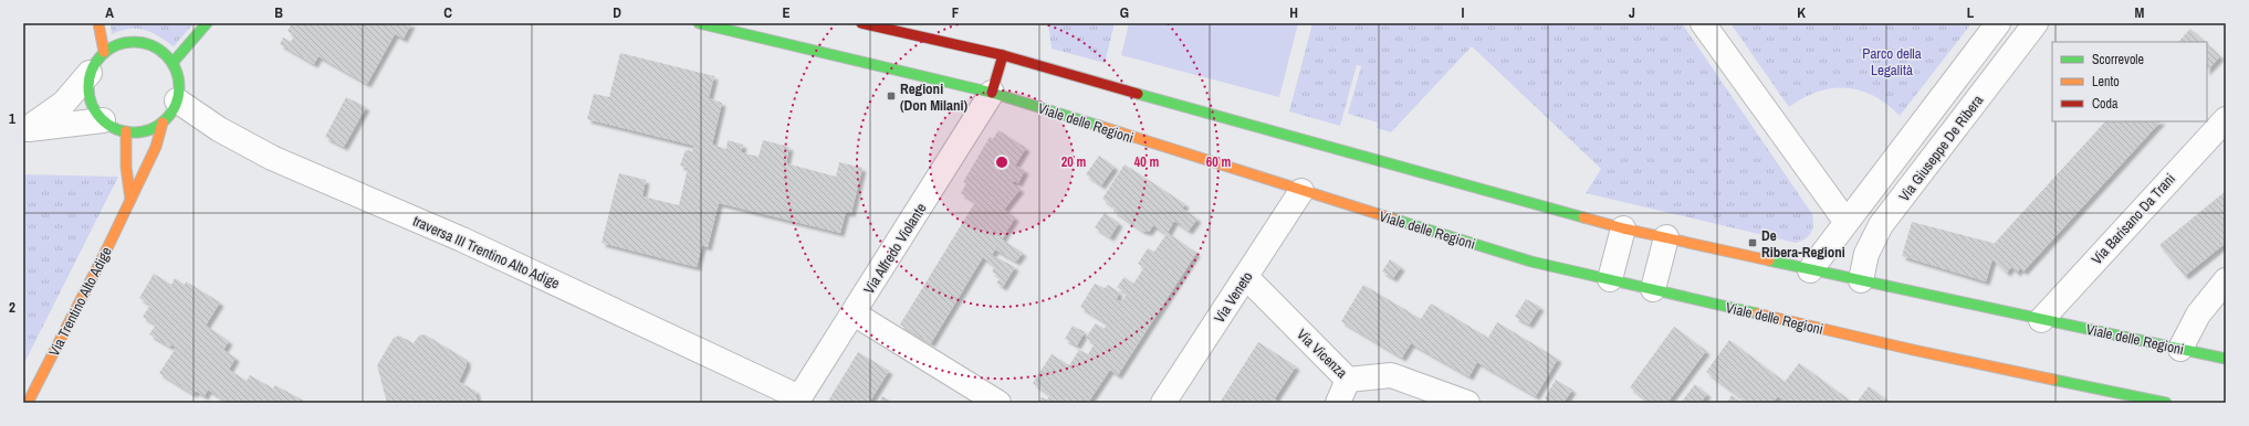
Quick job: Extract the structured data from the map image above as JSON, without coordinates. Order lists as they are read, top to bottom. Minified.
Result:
{"streets":{"street":["Viale delle Regioni","Via Giuseppe De Ribera","Via Barisano Da Trani","Via Alfredo Violante","traversa III Trentino Alto Adige","Via Veneto","Via Trentino Alto Adige","Via Vicenza"]},"crossings":[["Viale delle Regioni","Via Giuseppe De Ribera"],["Viale delle Regioni","Via Barisano Da Trani"],["Viale delle Regioni","Via Alfredo Violante"],["Viale delle Regioni","Via Veneto"],["Via Alfredo Violante","traversa III Trentino Alto Adige"],["traversa III Trentino Alto Adige","Via Trentino Alto Adige"],["Via Veneto","Via Vicenza"]],"parks":["Parco della Legalità"],"places":{"transit":["Regioni (Don Milani)","De Ribera-Regioni"]},"legend":["Scorrevole","Lento","Coda"],"grid":{"columns":["A","B","C","D","E","F","G","H","I","J","K","L","M"],"rows":["1","2"]},"rings":["20 m","40 m","60 m"]}
